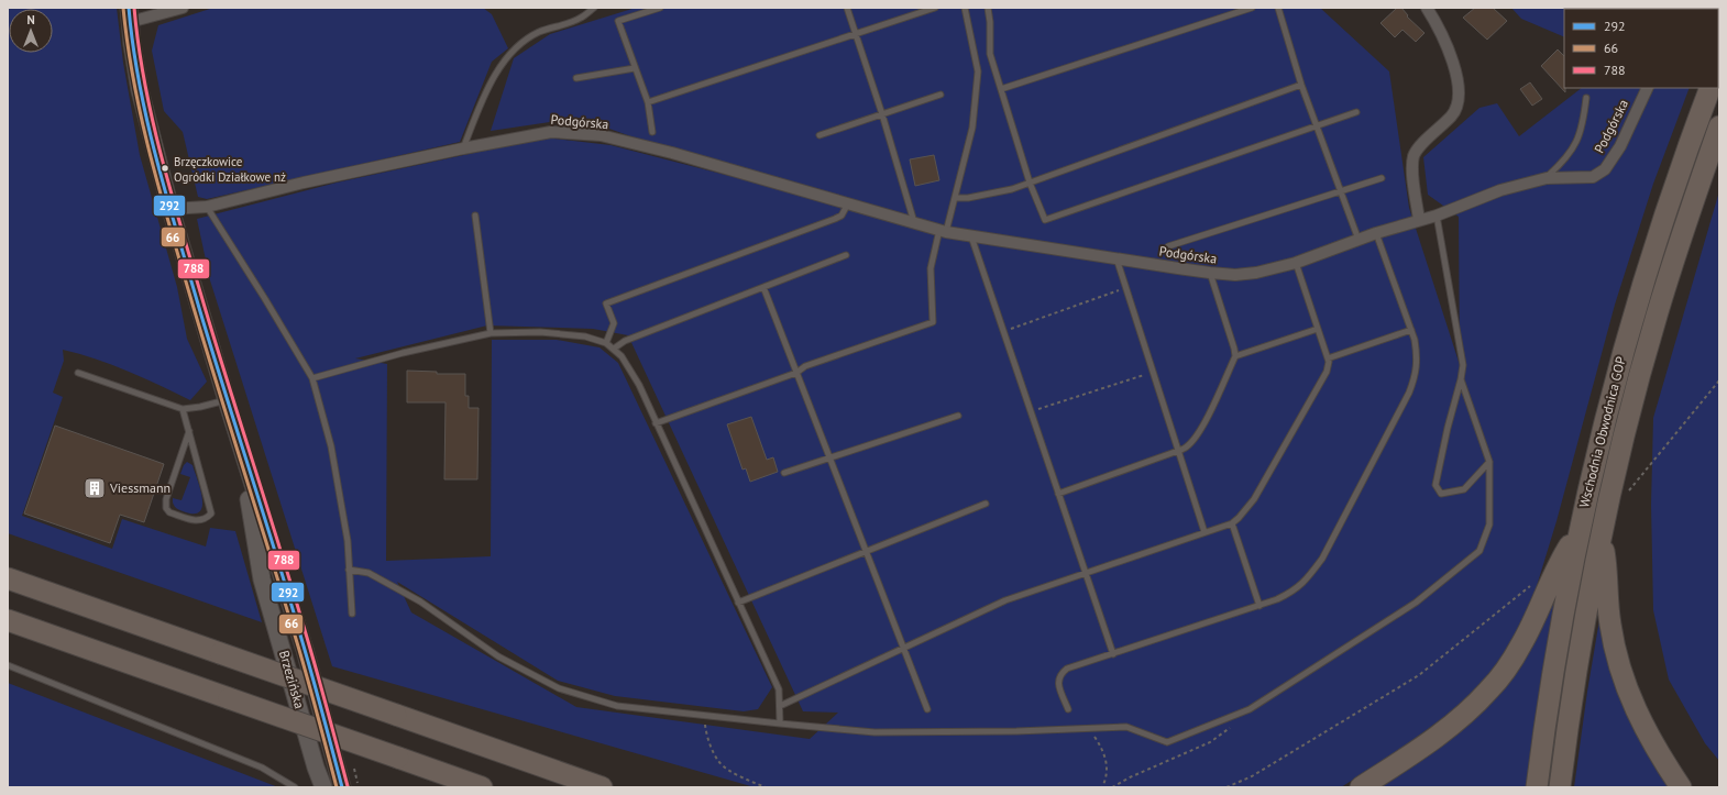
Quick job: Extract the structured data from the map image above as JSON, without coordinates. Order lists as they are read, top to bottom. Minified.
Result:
{"streets":{"highway":["Wschodnia Obwodnica GOP"],"main road":["Brzezińska"],"street":["Podgórska"]},"places":{"other":["Brzęczkowice Ogródki Działkowe nż"],"building":["Viessmann"]},"lines":["transit line 292","transit line 66","transit line 788"],"legend":["292","66","788"],"north":"top"}
